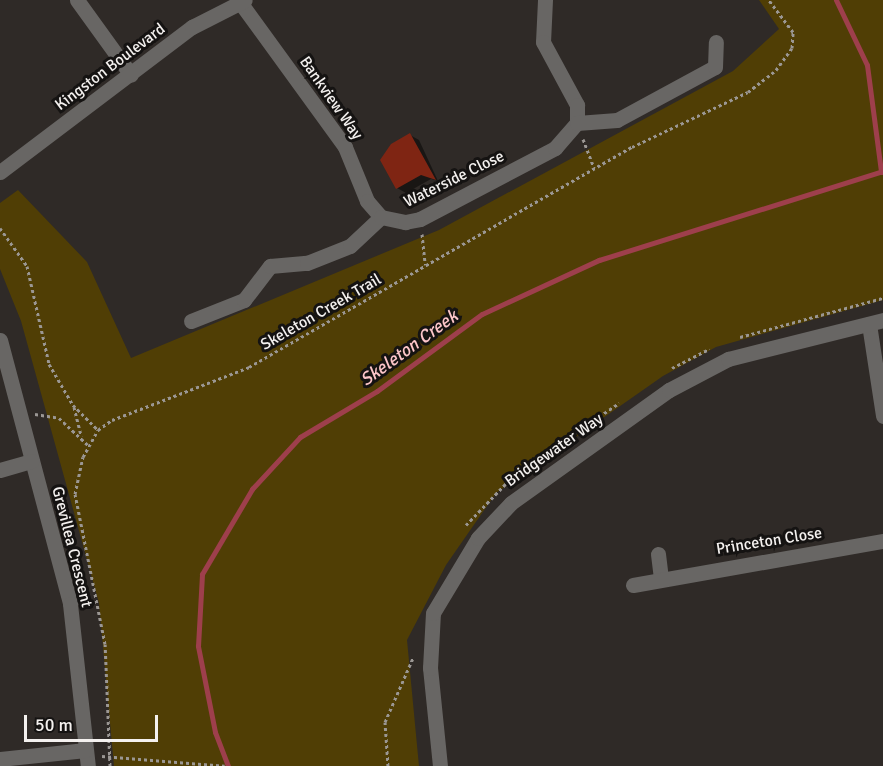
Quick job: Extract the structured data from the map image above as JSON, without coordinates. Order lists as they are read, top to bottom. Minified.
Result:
{"streets":{"street":["Kingston Boulevard","Bankview Way","Waterside Close","Bridgewater Way","Princeton Close","Grevillea Crescent"],"path":["Skeleton Creek Trail"]},"crossings":[["Kingston Boulevard","Bankview Way"],["Bankview Way","Waterside Close"]],"water":["Skeleton Creek"],"scale_bar":"50 m"}
